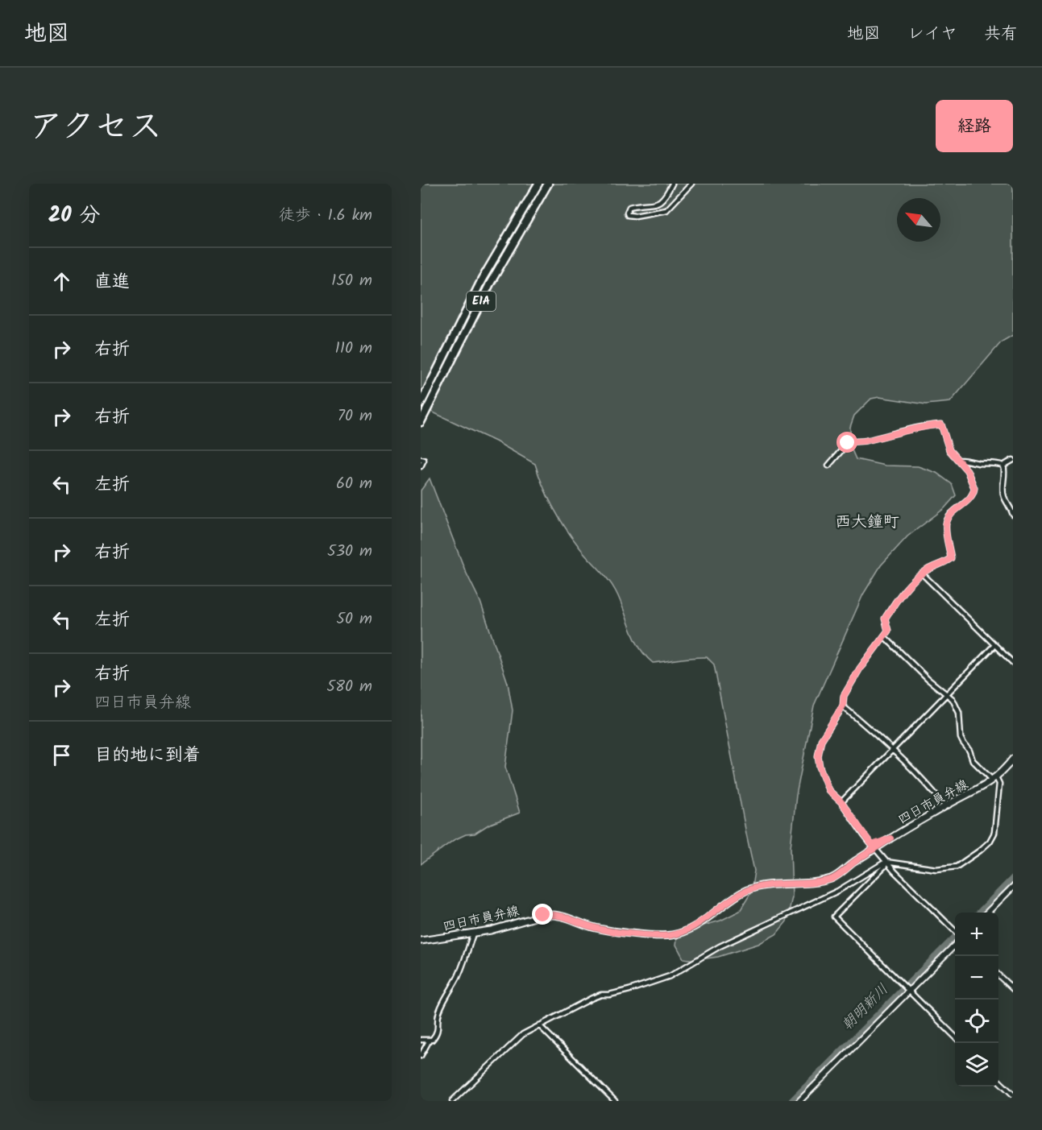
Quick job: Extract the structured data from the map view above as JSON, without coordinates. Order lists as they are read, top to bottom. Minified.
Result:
{"streets":{"highway":["E1A"],"main road":["四日市員弁線"]},"districts":["西大鐘町"],"water":["朝明新川"],"north":"top left","page":{"header":"地図","nav":["地図","レイヤ","共有"],"title":"アクセス","buttons":"経路","heading":["20 分","徒歩 · 1.6 km"],"list":[["直進","150 m"],["右折","110 m"],["右折","70 m"],["左折","60 m"],["右折","530 m"],["左折","50 m"],["右折","四日市員弁線","580 m"],"目的地に到着"],"map_buttons":["+","−"]}}
